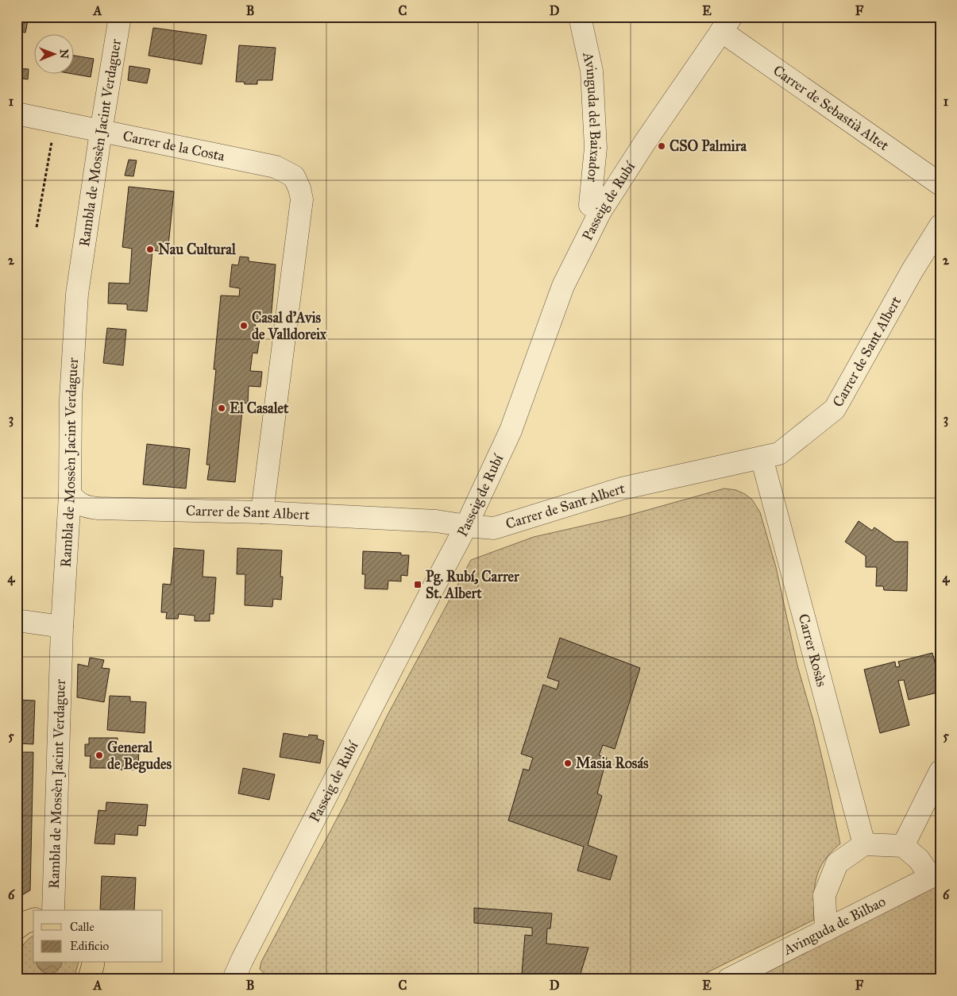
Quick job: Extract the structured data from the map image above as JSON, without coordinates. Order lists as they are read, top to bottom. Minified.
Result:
{"streets":{"street":["Carrer de Sebastià Altet","Avinguda del Baixador","Rambla de Mossèn Jacint Verdaguer","Carrer de la Costa","Passeig de Rubí","Carrer de Sant Albert","Carrer Rosàs","Avinguda de Bilbao"]},"crossings":[["Carrer de Sebastià Altet","Passeig de Rubí"],["Avinguda del Baixador","Passeig de Rubí"],["Rambla de Mossèn Jacint Verdaguer","Carrer de la Costa"],["Rambla de Mossèn Jacint Verdaguer","Carrer de Sant Albert"],["Carrer de la Costa","Carrer de Sant Albert"],["Passeig de Rubí","Carrer de Sant Albert"],["Carrer de Sant Albert","Carrer Rosàs"]],"places":{"other":["CSO Palmira","Nau Cultural","Casal d'Avis de Valldoreix","El Casalet","General de Begudes","Masia Rosás"],"transit":["Pg. Rubí, Carrer St. Albert"]},"legend":["Calle","Edificio"],"north":"right","grid":{"columns":["A","B","C","D","E","F"],"rows":["1","2","3","4","5","6"]}}
